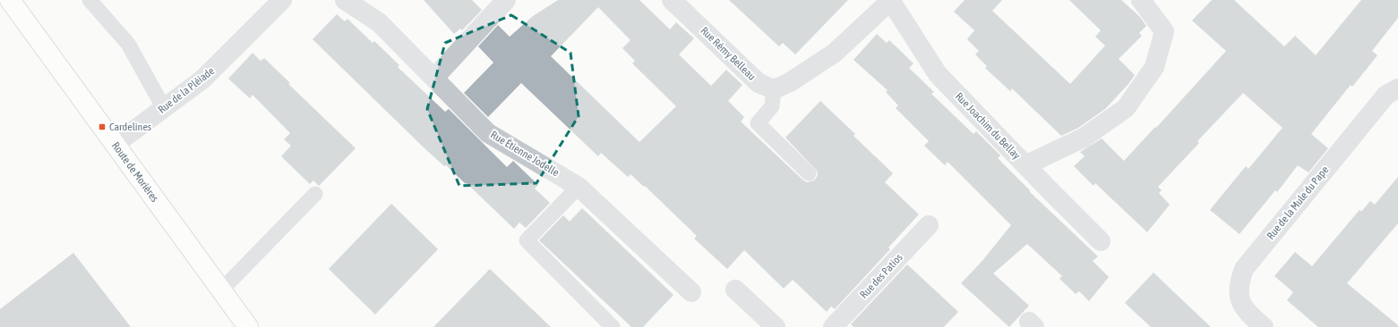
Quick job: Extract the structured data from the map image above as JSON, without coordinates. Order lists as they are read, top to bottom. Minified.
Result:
{"streets":{"main road":["Route de Morières"],"street":["Rue Rémy Belleau","Rue de la Pléiade","Rue Joachim du Bellay","Rue Étienne Jodelle","Rue de la Mule du Pape","Rue des Patios"]},"crossings":[["Rue de la Pléiade","Route de Morières"]],"places":{"transit":["Cardelines"]}}
